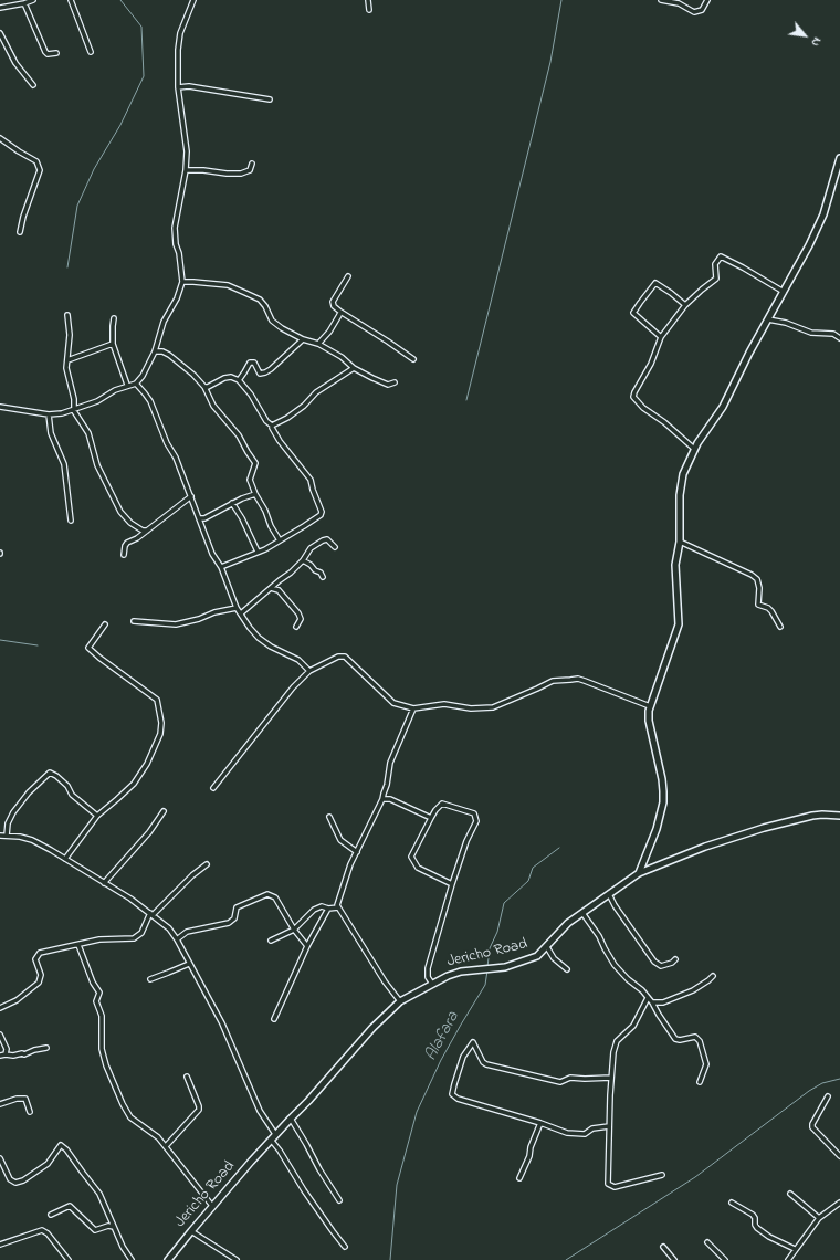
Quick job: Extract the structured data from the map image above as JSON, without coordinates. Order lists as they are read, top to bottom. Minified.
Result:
{"streets":{"street":["Jericho Road"]},"water":["Alafara"],"north":"bottom right"}
